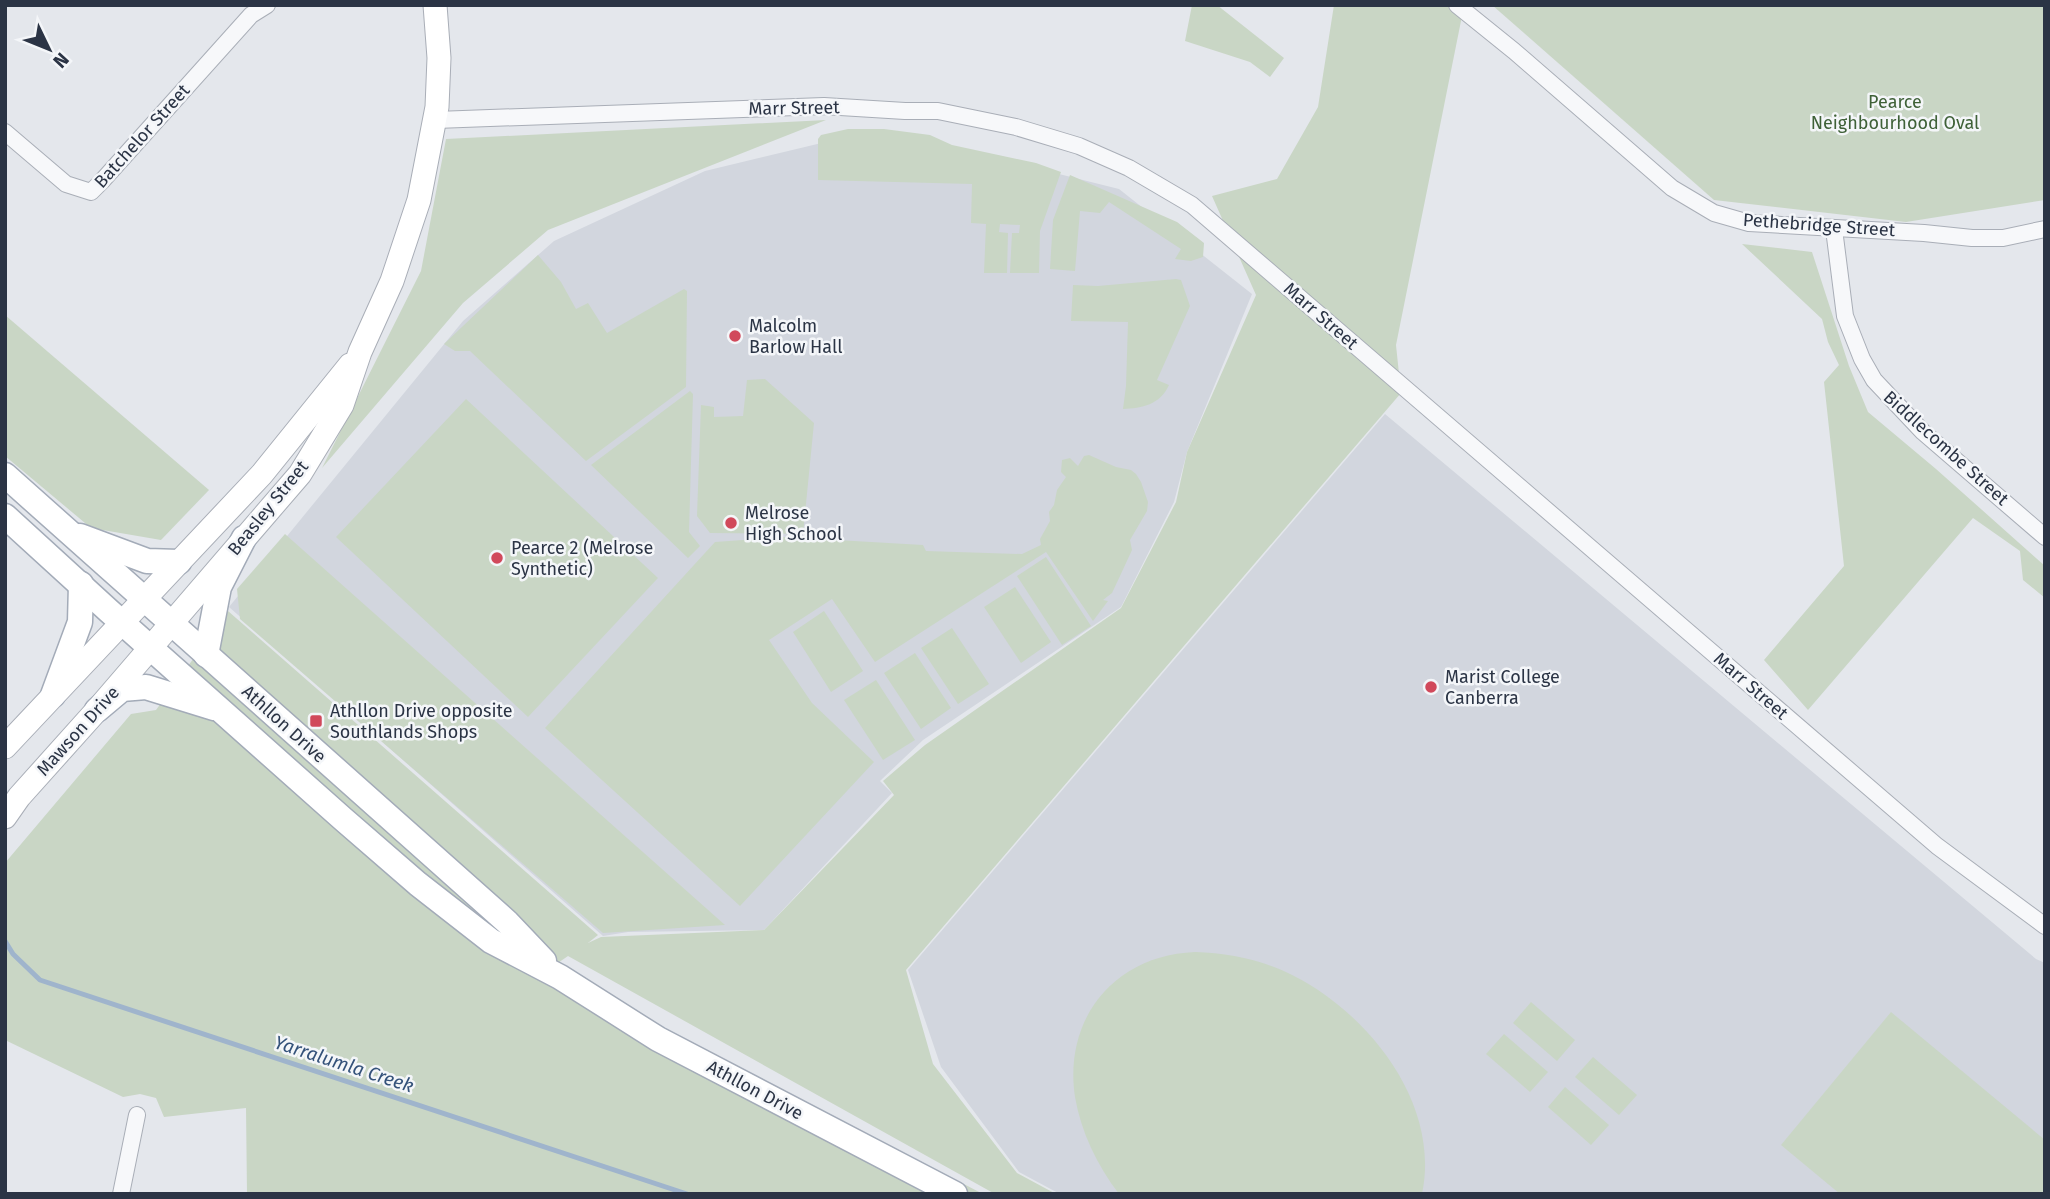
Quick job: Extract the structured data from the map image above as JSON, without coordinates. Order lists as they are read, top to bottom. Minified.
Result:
{"streets":{"main road":["Beasley Street","Athllon Drive","Mawson Drive"],"street":["Marr Street","Batchelor Street","Pethebridge Street","Biddlecombe Street"]},"crossings":[["Marr Street","Beasley Street"],["Pethebridge Street","Biddlecombe Street"],["Beasley Street","Athllon Drive"],["Beasley Street","Mawson Drive"],["Athllon Drive","Mawson Drive"]],"water":["Yarralumla Creek"],"parks":["Pearce Neighbourhood Oval"],"places":{"other":["Malcolm Barlow Hall","Melrose High School","Pearce 2 (Melrose Synthetic)","Marist College Canberra"],"transit":["Athllon Drive opposite Southlands Shops"]},"north":"bottom right"}
